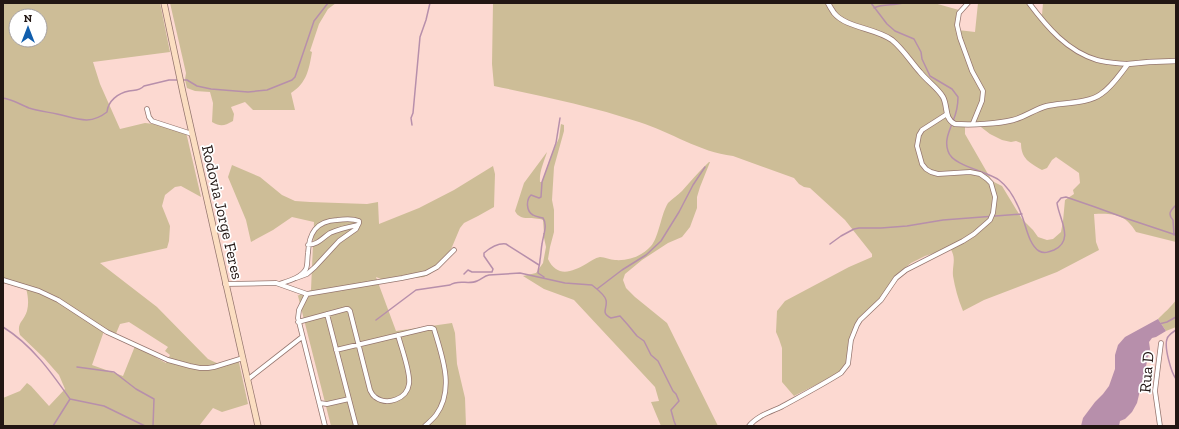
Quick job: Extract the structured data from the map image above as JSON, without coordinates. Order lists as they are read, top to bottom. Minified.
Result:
{"streets":{"main road":["Rodovia Jorge Feres"],"street":["Rua D"]},"north":"top"}
